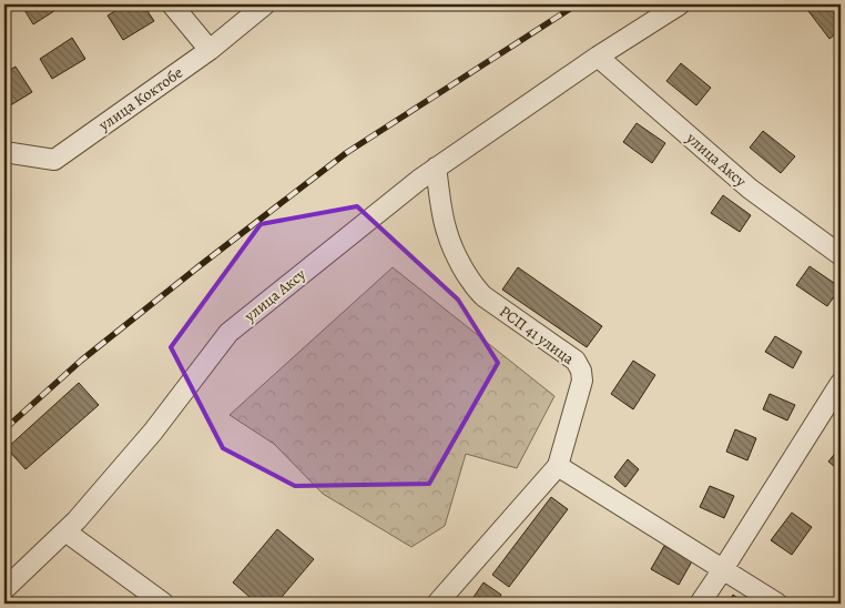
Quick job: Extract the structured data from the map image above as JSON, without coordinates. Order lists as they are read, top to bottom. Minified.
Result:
{"streets":{"street":["улица Коктобе","улица Аксу","РСП 41 улица"]},"crossings":[["улица Аксу","РСП 41 улица"]]}
